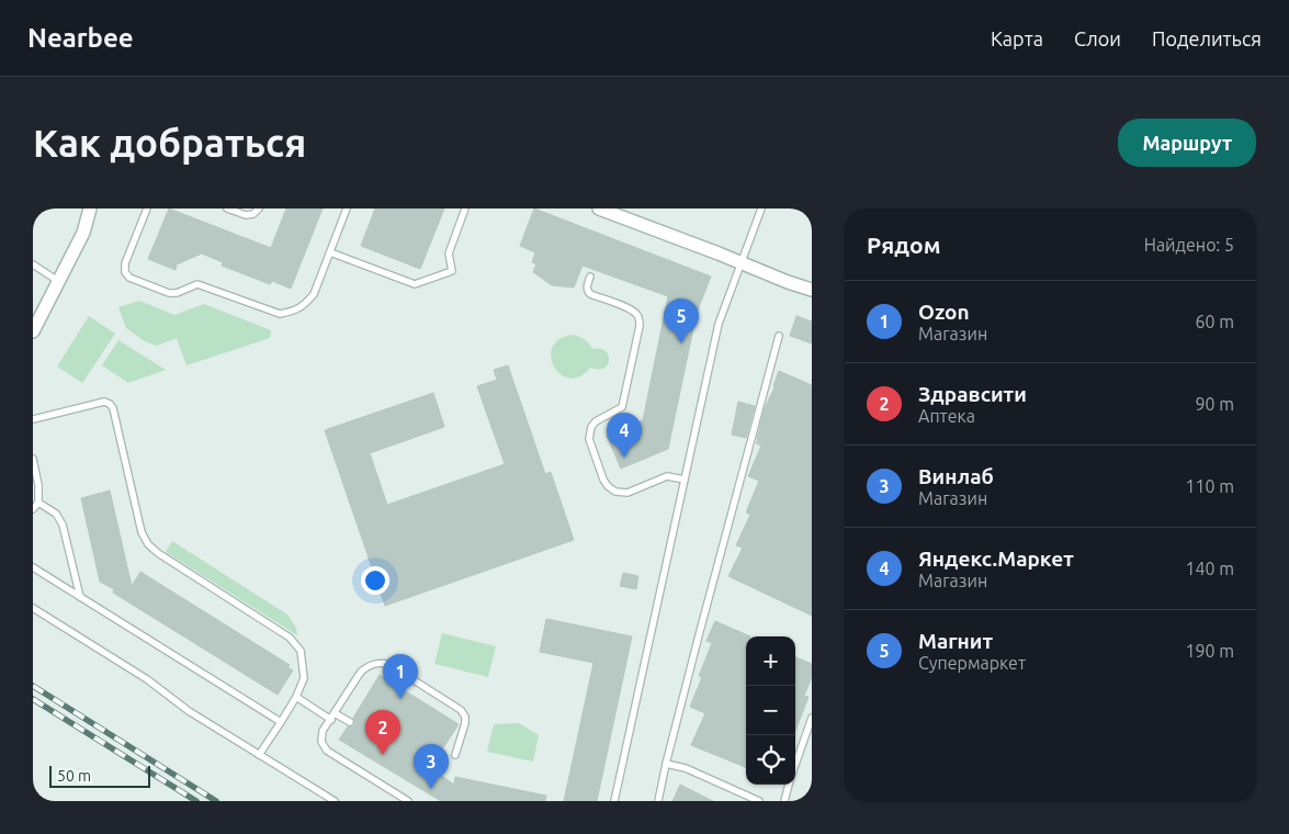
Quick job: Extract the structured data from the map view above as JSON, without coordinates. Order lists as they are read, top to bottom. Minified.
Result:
{"scale_bar":"50 m","page":{"header":"Nearbee","nav":["Карта","Слои","Поделиться"],"buttons":"Маршрут","title":"Как добраться","heading":["Рядом","Найдено: 5"],"list":[{"mark":"1","name":"Ozon","note":"Магазин","value":"60 m"},{"mark":"2","name":"Здравсити","note":"Аптека","value":"90 m"},{"mark":"3","name":"Винлаб","note":"Магазин","value":"110 m"},{"mark":"4","name":"Яндекс.Маркет","note":"Магазин","value":"140 m"},{"mark":"5","name":"Магнит","note":"Супермаркет","value":"190 m"}],"pins":["5","4","1","2","3"],"map_buttons":["+","−"],"scale":"50 m"}}
